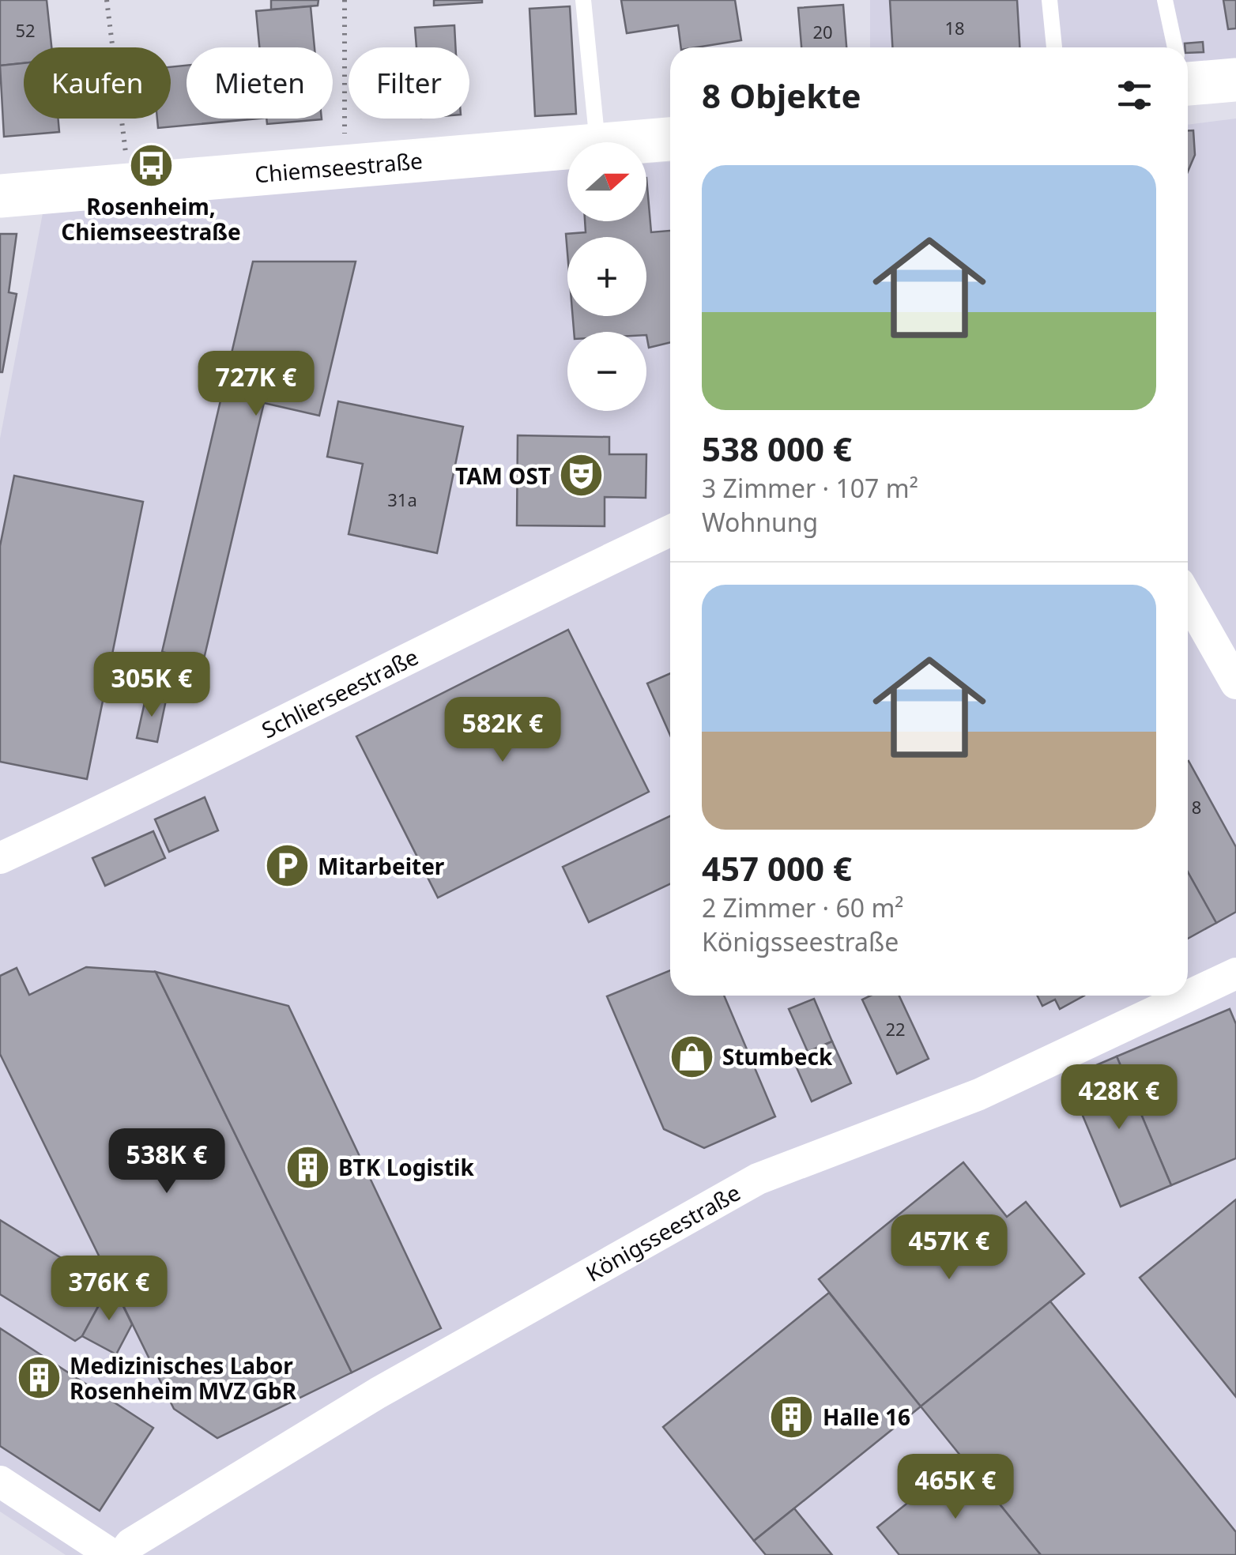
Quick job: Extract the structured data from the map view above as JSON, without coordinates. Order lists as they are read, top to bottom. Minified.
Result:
{"streets":{"main road":["Chiemseestraße"],"street":["Schlierseestraße","Königsseestraße"]},"places":{"bus stop":["Rosenheim, Chiemseestraße"],"theatre":["TAM OST"],"parking":["Mitarbeiter"],"shop":["Stumbeck"],"building":["BTK Logistik","Medizinisches Labor Rosenheim MVZ GbR","Halle 16"]},"house_numbers":["18","52","20","31a","8","22"],"north":"right","page":{"chip":["Kaufen","Mieten","Filter"],"heading":"8 Objekte","map_buttons":["+","−"],"list":[{"name":"538 000 €","note":"3 Zimmer · 107 m² · Wohnung"},{"name":"457 000 €","note":"2 Zimmer · 60 m² · Königsseestraße"}],"price":["727K €","305K €","582K €","428K €","538K €","457K €","376K €","465K €"]}}
